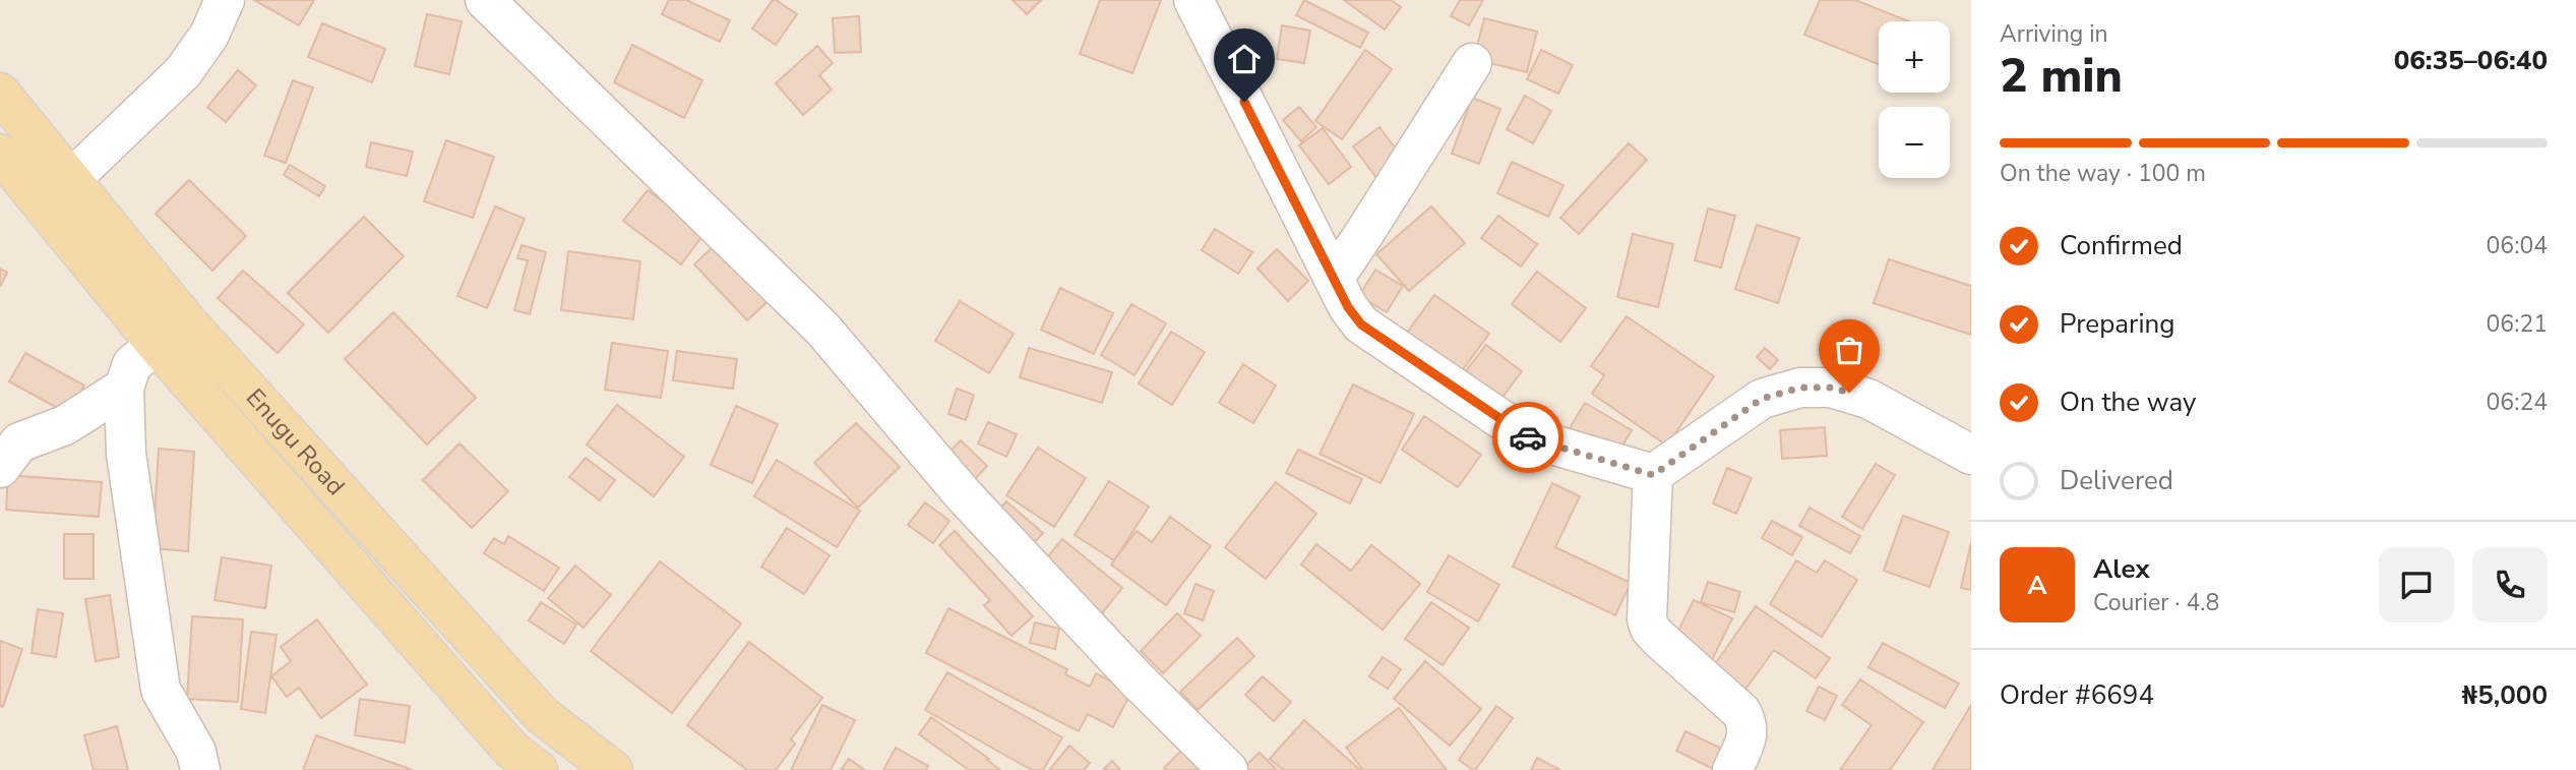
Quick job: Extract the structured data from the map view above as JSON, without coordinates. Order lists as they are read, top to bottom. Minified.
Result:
{"streets":{"main road":["Enugu Road"]},"page":{"heading":["2 min","Arriving in","06:35–06:40"],"panel":["Alex","Courier · 4.8","Order #6694","₦5,000"],"map_buttons":["+","−"],"bar":"On the way · 100 m","list":[["Confirmed","06:04"],["Preparing","06:21"],["On the way","06:24"],"Delivered"],"round":"A"}}
